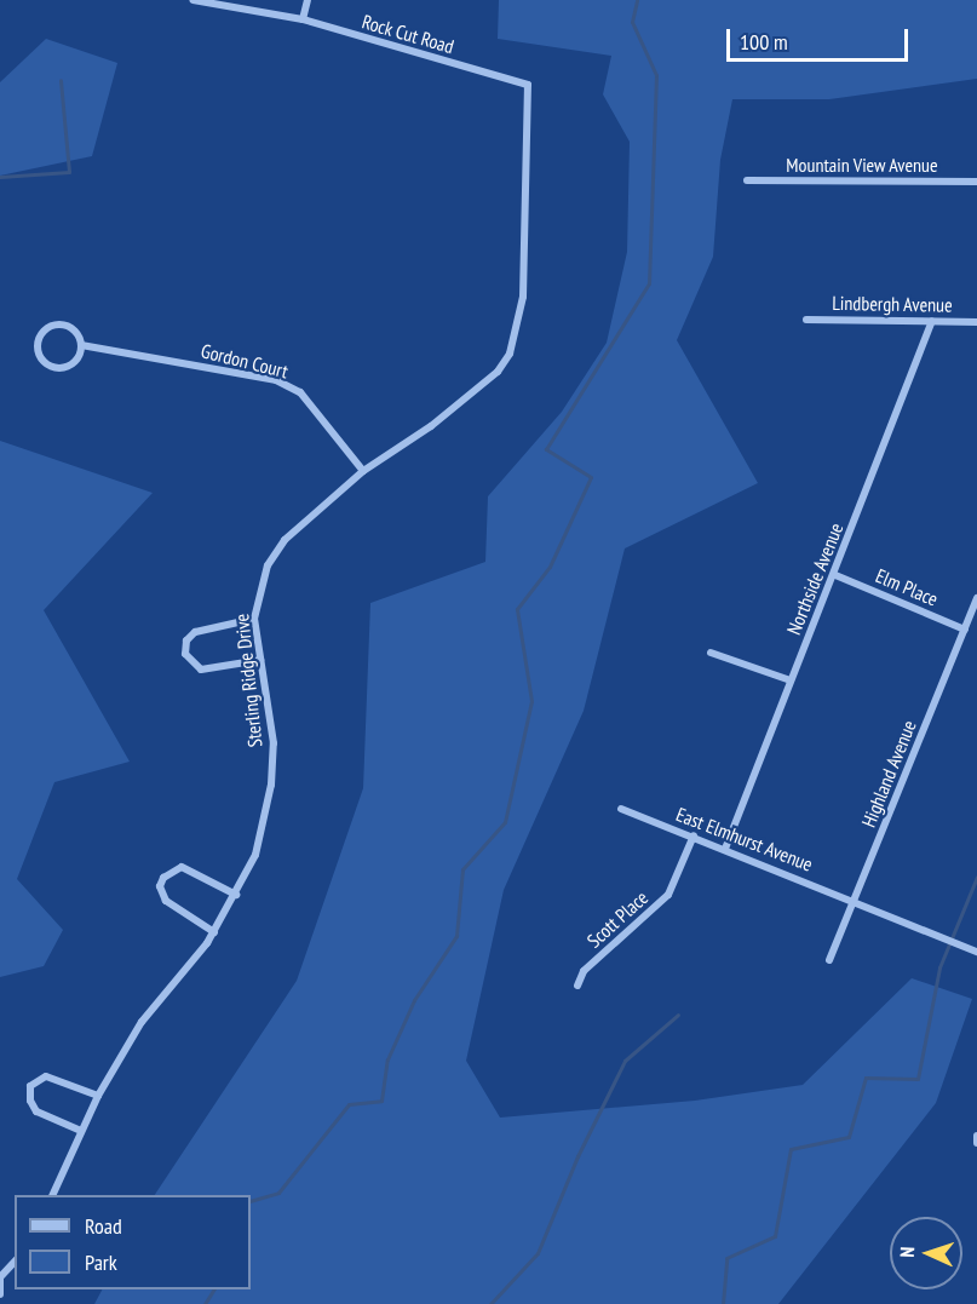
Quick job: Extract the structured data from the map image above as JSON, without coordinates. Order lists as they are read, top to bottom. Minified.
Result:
{"streets":{"street":["Rock Cut Road","Mountain View Avenue","Lindbergh Avenue","Gordon Court","Northside Avenue","Elm Place","Sterling Ridge Drive","Highland Avenue","East Elmhurst Avenue","Scott Place"]},"crossings":[["Rock Cut Road","Sterling Ridge Drive"],["Lindbergh Avenue","Northside Avenue"],["Gordon Court","Sterling Ridge Drive"],["Northside Avenue","Elm Place"],["Northside Avenue","East Elmhurst Avenue"],["Elm Place","Highland Avenue"],["Highland Avenue","East Elmhurst Avenue"],["East Elmhurst Avenue","Scott Place"]],"legend":["Road","Park"],"scale_bar":"100 m","north":"left"}
